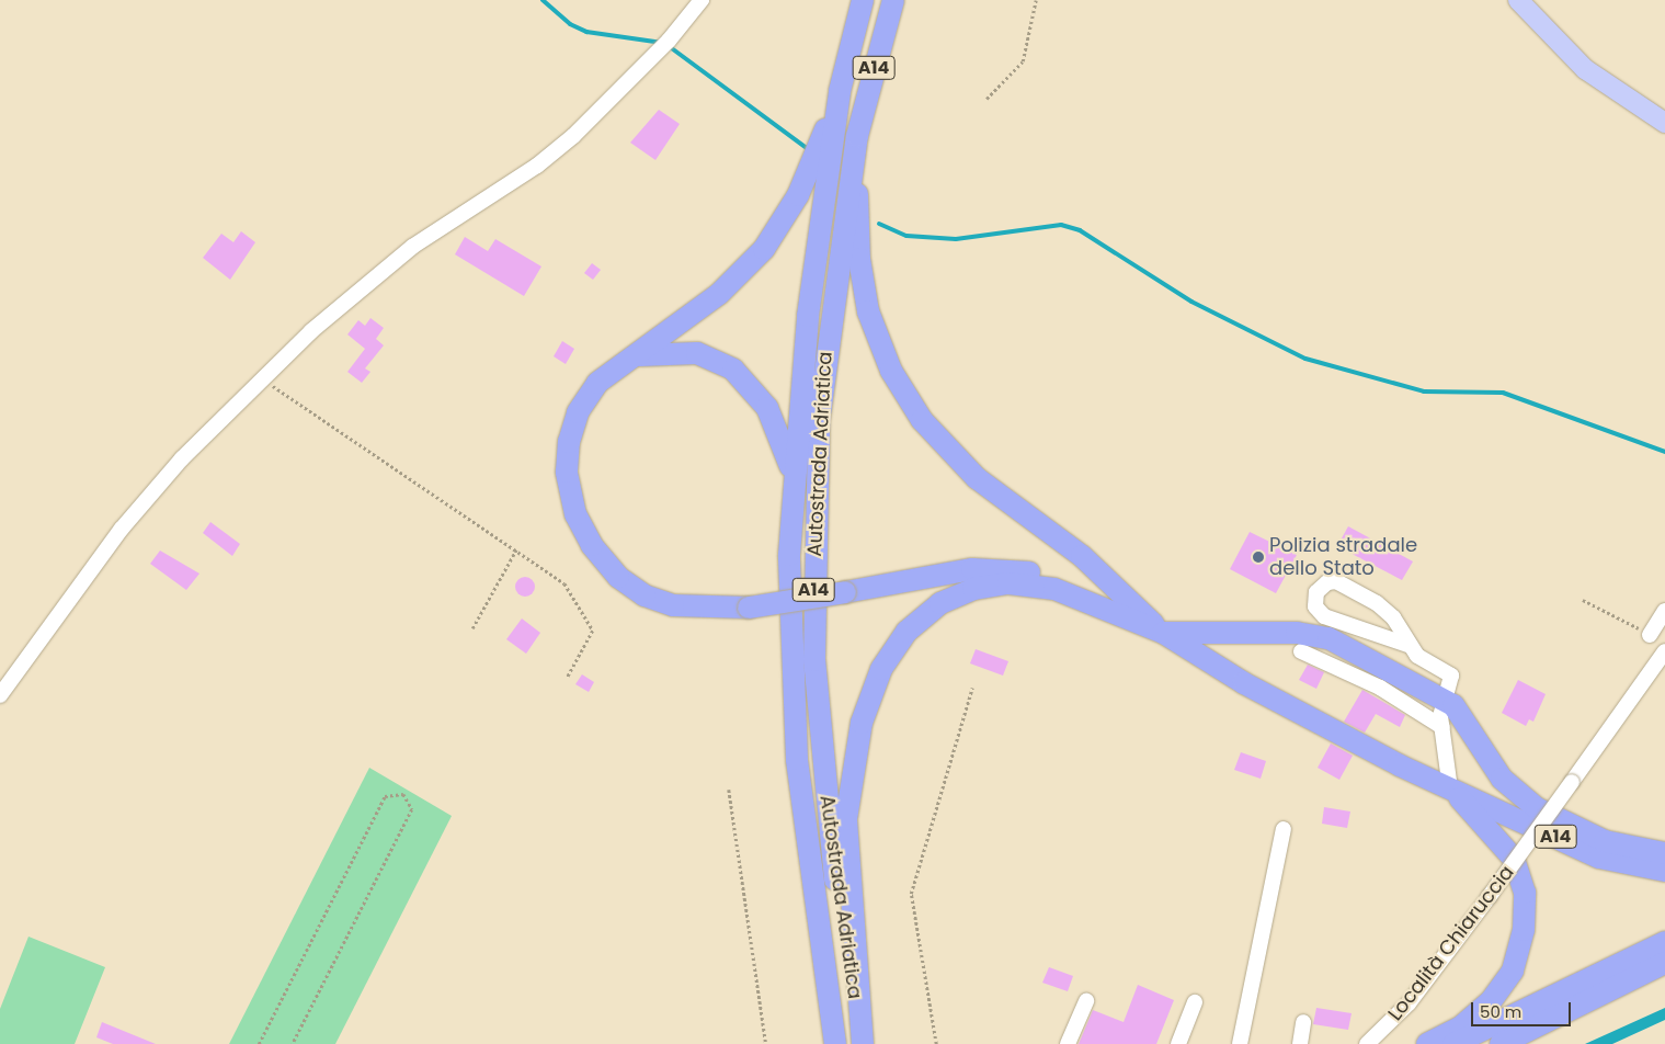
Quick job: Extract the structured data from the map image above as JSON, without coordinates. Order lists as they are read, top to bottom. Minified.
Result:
{"streets":{"highway":["A14","Autostrada Adriatica"],"street":["Località Chiaruccia"]},"crossings":[["A14","Autostrada Adriatica"]],"places":["Polizia stradale dello Stato"],"scale_bar":"50 m"}
